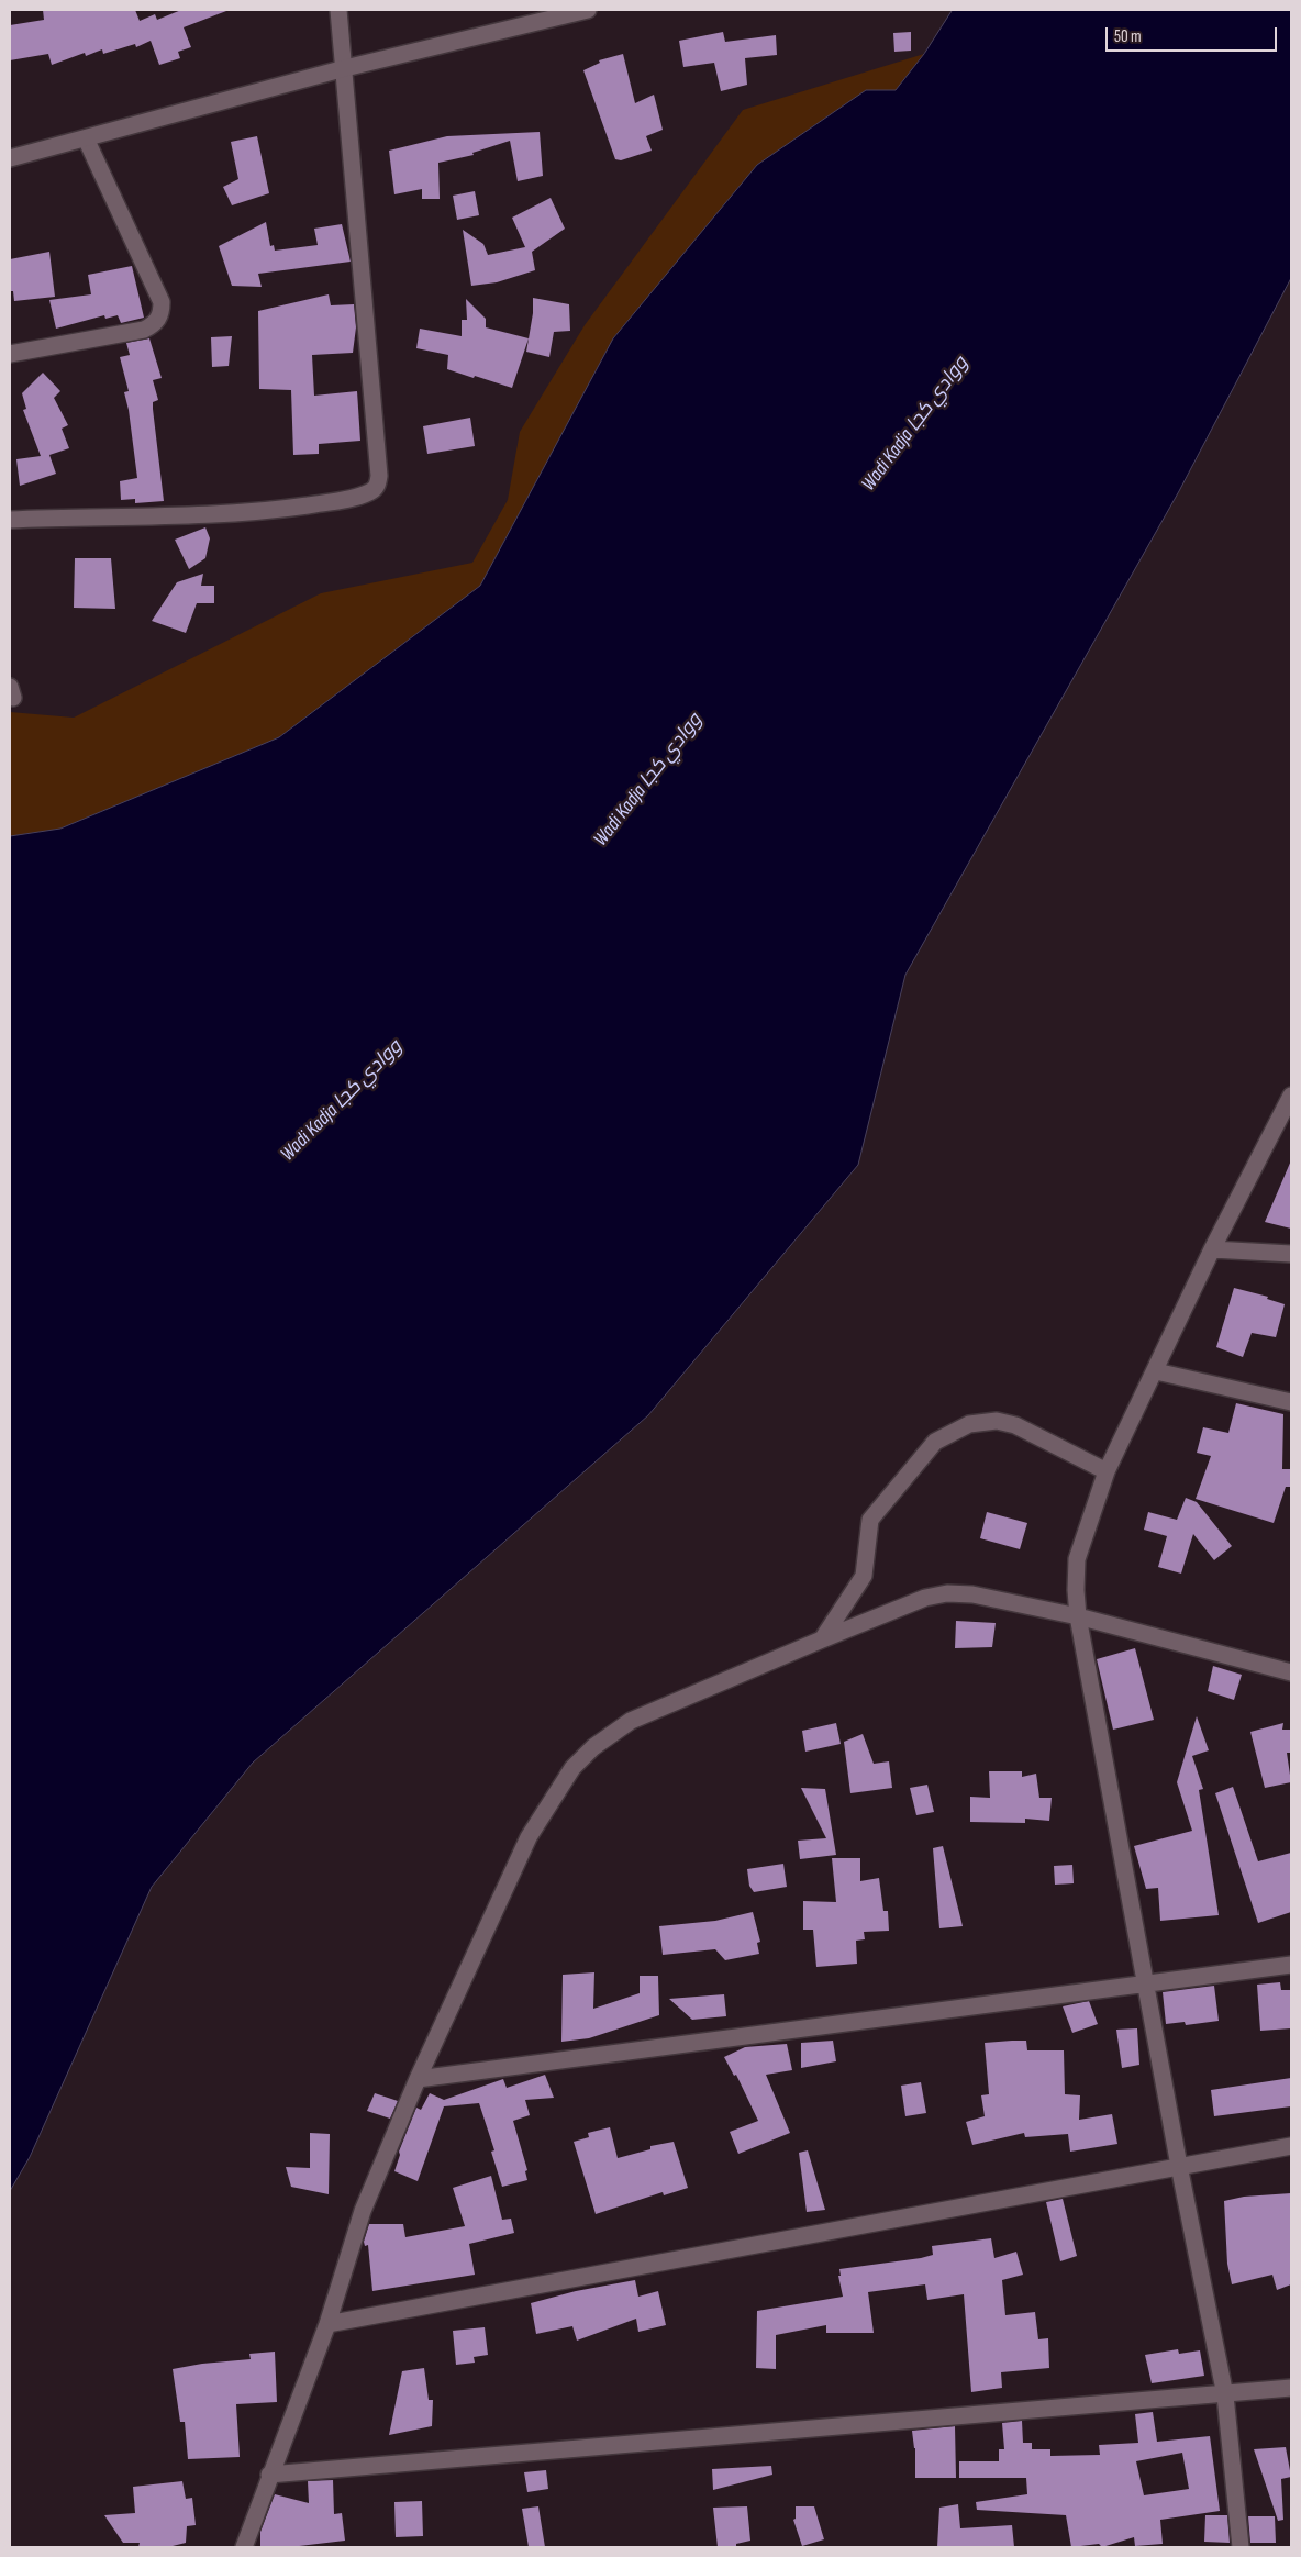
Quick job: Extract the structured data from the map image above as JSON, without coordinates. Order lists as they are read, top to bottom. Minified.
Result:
{"water":["Wadi Kadja ووادي كجا"],"scale_bar":"50 m"}
